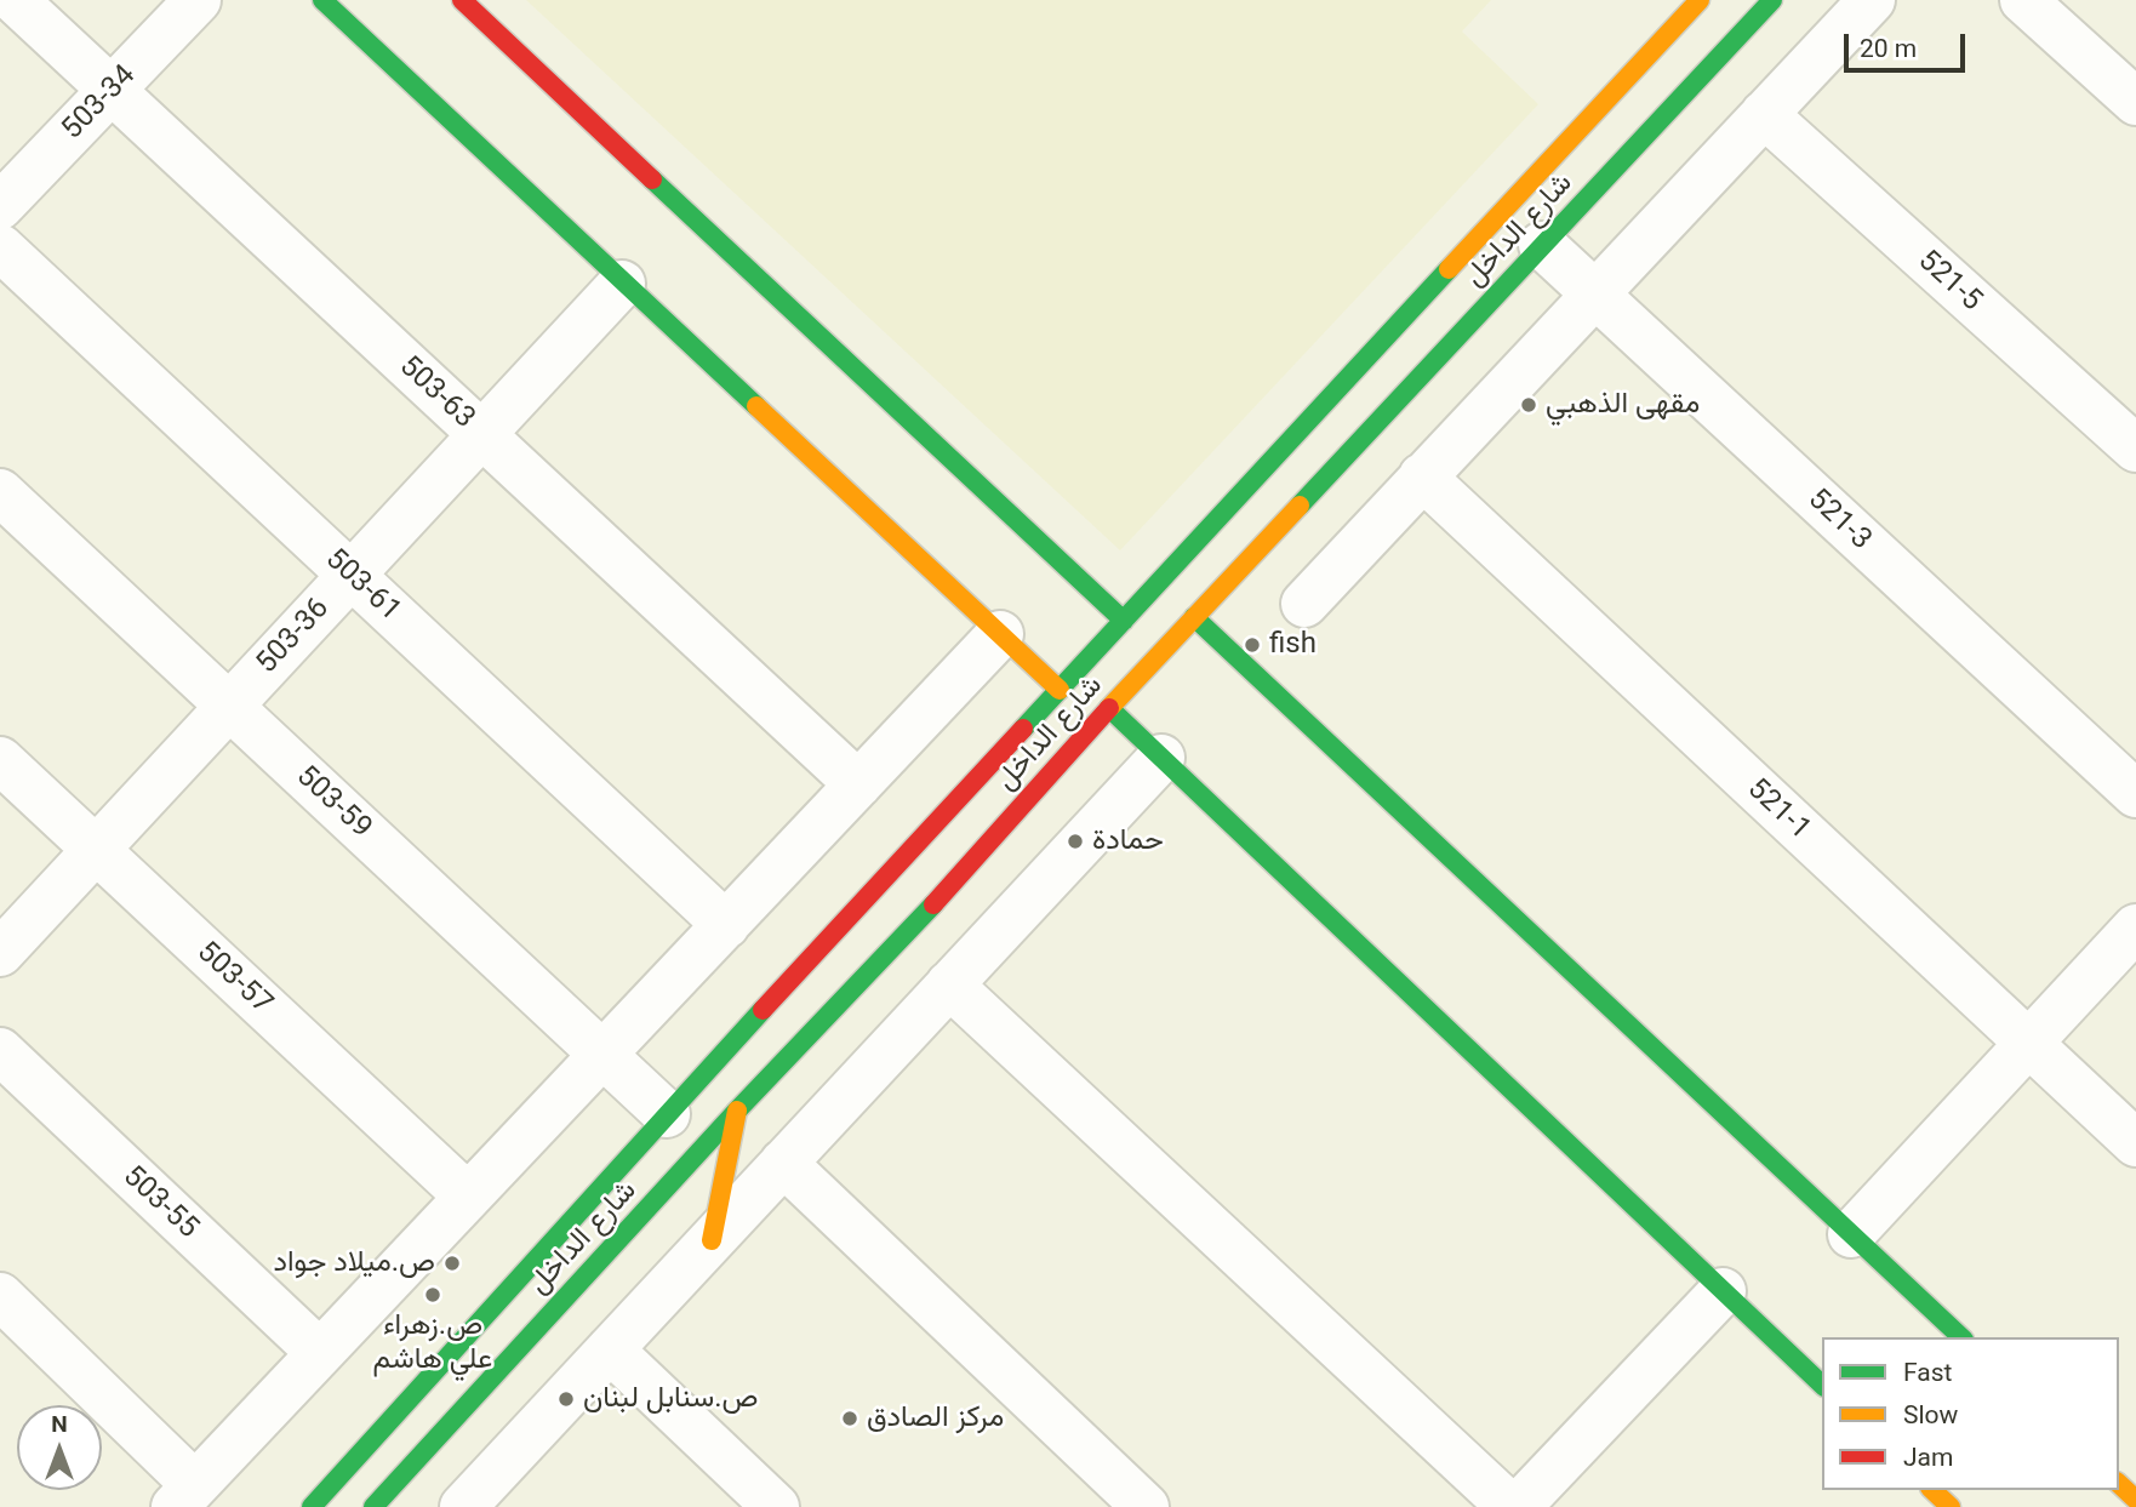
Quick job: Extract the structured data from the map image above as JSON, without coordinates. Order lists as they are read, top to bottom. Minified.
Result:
{"streets":{"main road":["شارع الداخل"],"street":["503-34","521-5","503-63","521-3","503-61","503-36","503-59","521-1","503-57","503-55"]},"crossings":[["503-34","503-63"],["شارع الداخل","521-3"],["شارع الداخل","503-59"],["503-63","503-36"],["503-61","503-36"],["503-36","503-59"],["503-36","503-57"]],"places":["مقهى الذهبي","fish","حمادة","ص.ميلاد جواد","ص.زهراء علي هاشم","ص.سنابل لبنان","مركز الصادق"],"legend":["Fast","Slow","Jam"],"scale_bar":"20 m","north":"top"}
